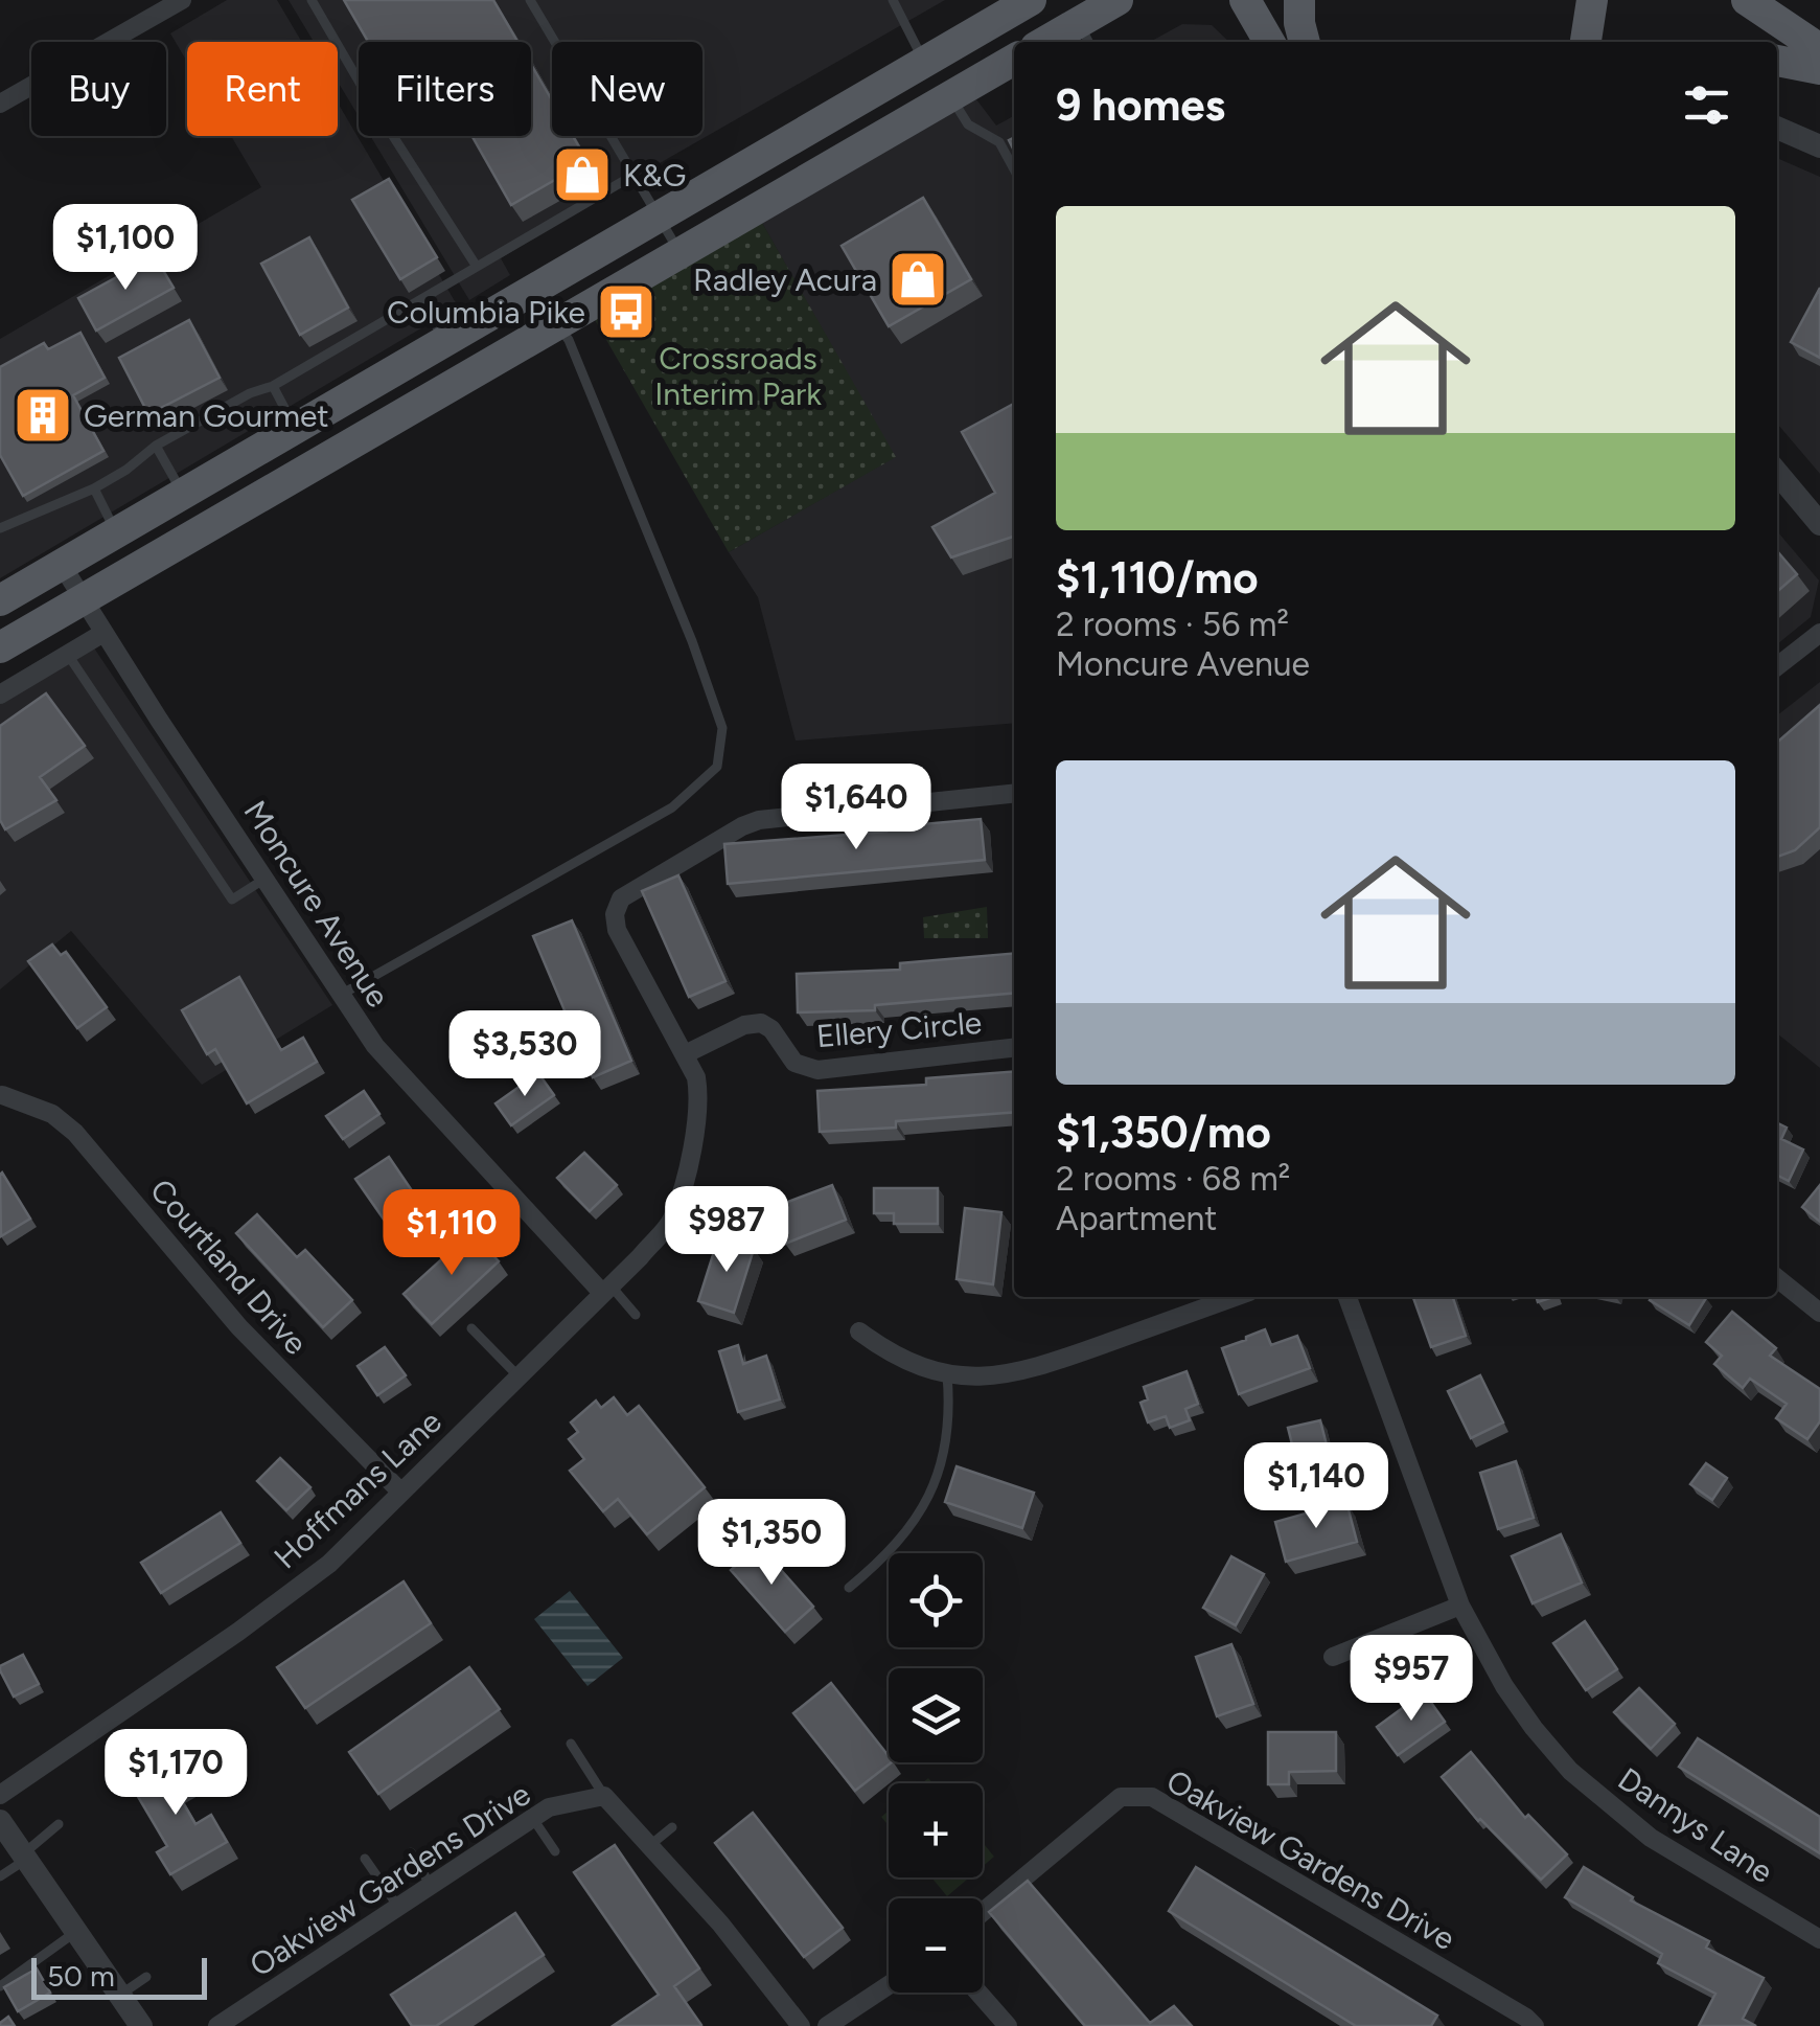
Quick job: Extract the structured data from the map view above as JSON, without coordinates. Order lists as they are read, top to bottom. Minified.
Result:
{"streets":{"street":["Moncure Avenue","Ellery Circle","Courtland Drive","Hoffmans Lane","Dannys Lane","Oakview Gardens Drive"]},"crossings":[["Moncure Avenue","Hoffmans Lane"],["Ellery Circle","Hoffmans Lane"],["Courtland Drive","Hoffmans Lane"]],"parks":["Crossroads Interim Park"],"places":{"shop":["K&G","Radley Acura"],"bus stop":["Columbia Pike"],"building":["German Gourmet"]},"scale_bar":"50 m","page":{"chip":["Buy","Rent","Filters","New"],"heading":"9 homes","list":[{"name":"$1,110/mo","note":"2 rooms · 56 m² · Moncure Avenue"},{"name":"$1,350/mo","note":"2 rooms · 68 m² · Apartment"}],"price":["$1,100","$1,640","$3,530","$987","$1,110","$1,140","$1,350","$957","$1,170"],"map_buttons":["+","−"],"scale":"50 m"}}
